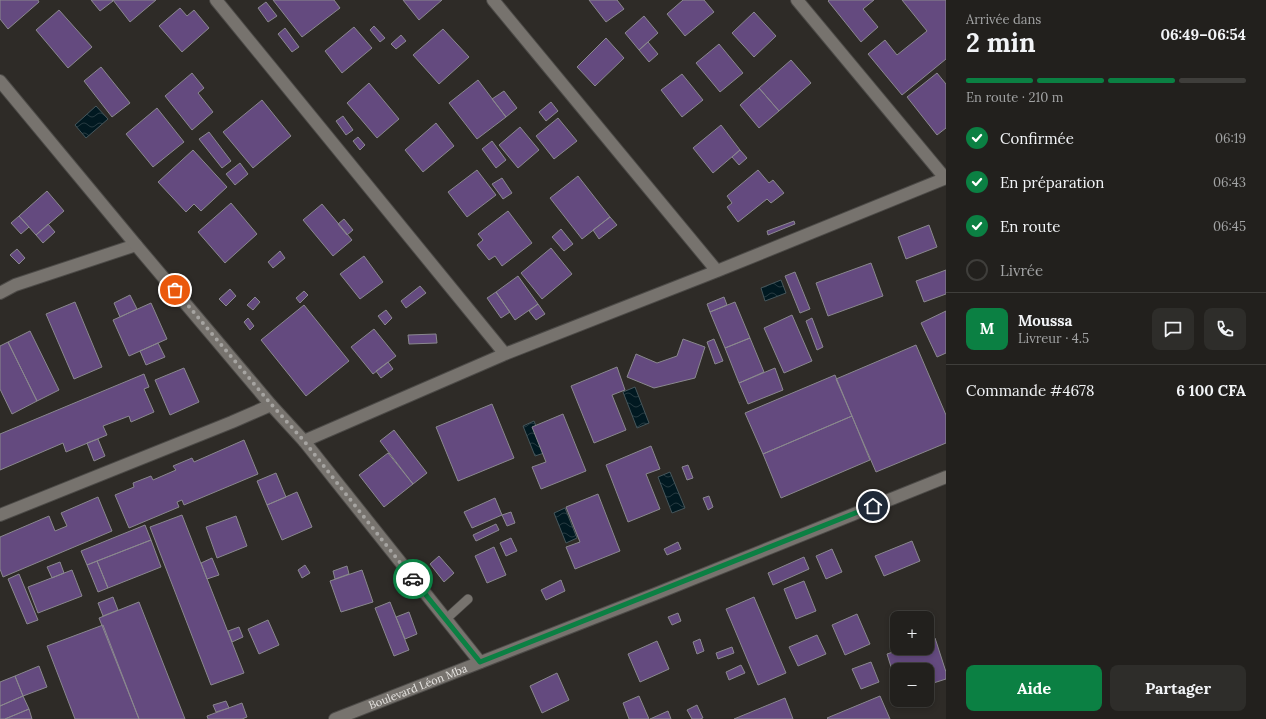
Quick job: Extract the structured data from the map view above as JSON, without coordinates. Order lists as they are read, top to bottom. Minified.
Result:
{"streets":{"street":["Boulevard Léon Mba"]},"page":{"heading":["2 min","Arrivée dans","06:49–06:54"],"panel":["Moussa","Livreur · 4.5","Commande #4678","6 100 CFA"],"bar":"En route · 210 m","list":[["Confirmée","06:19"],["En préparation","06:43"],["En route","06:45"],"Livrée"],"round":"M","map_buttons":["+","−"],"buttons":["Aide","Partager"]}}
